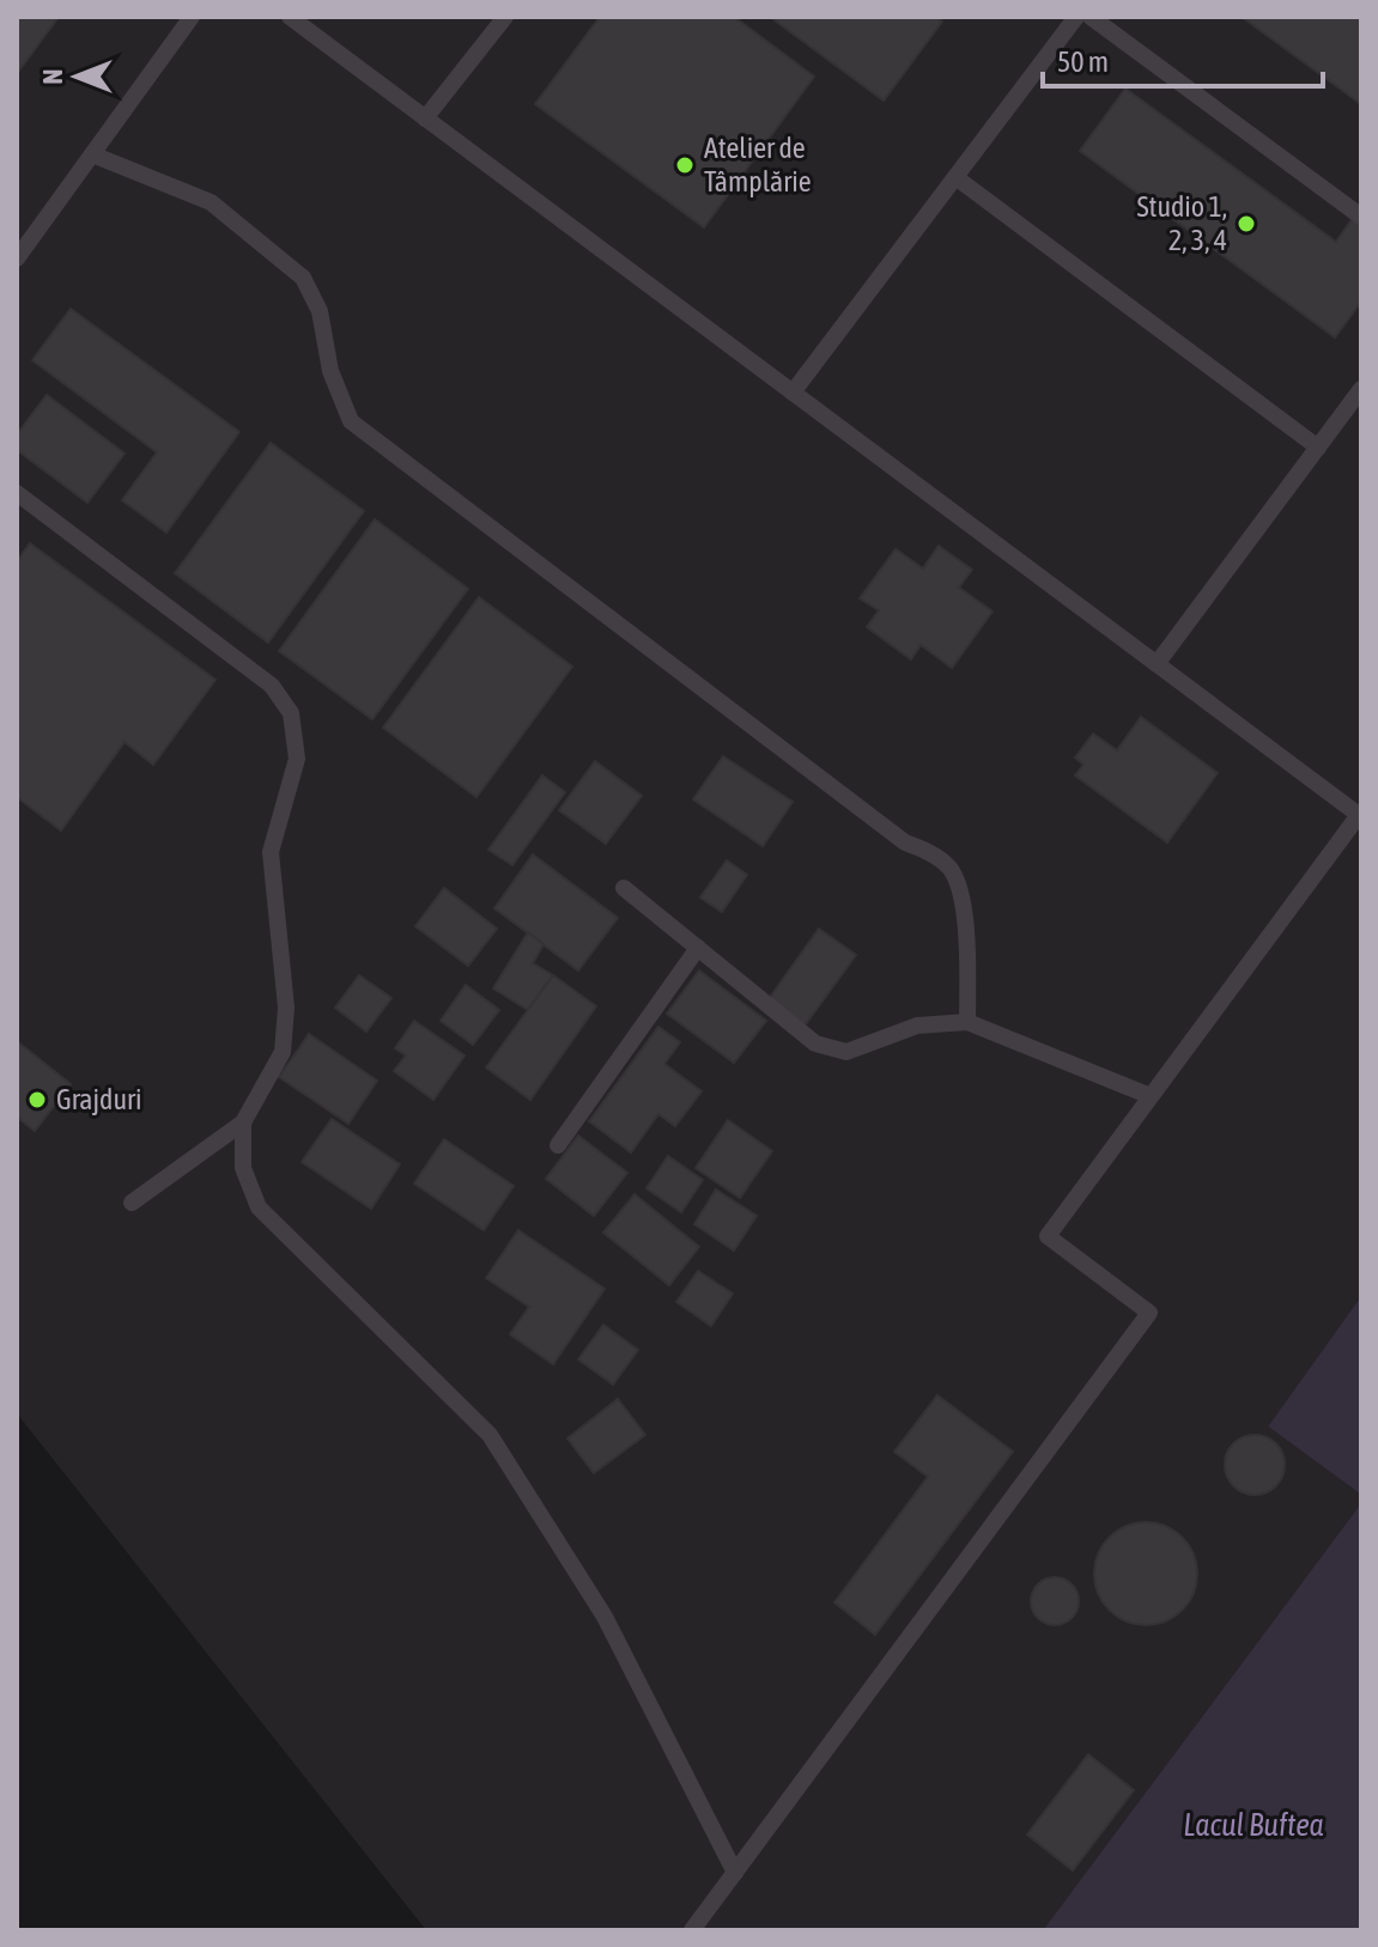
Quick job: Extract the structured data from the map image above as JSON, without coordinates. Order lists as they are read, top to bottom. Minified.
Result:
{"water":["Lacul Buftea"],"places":["Atelier de Tâmplărie","Studio 1, 2, 3, 4","Grajduri"],"scale_bar":"50 m","north":"left"}
